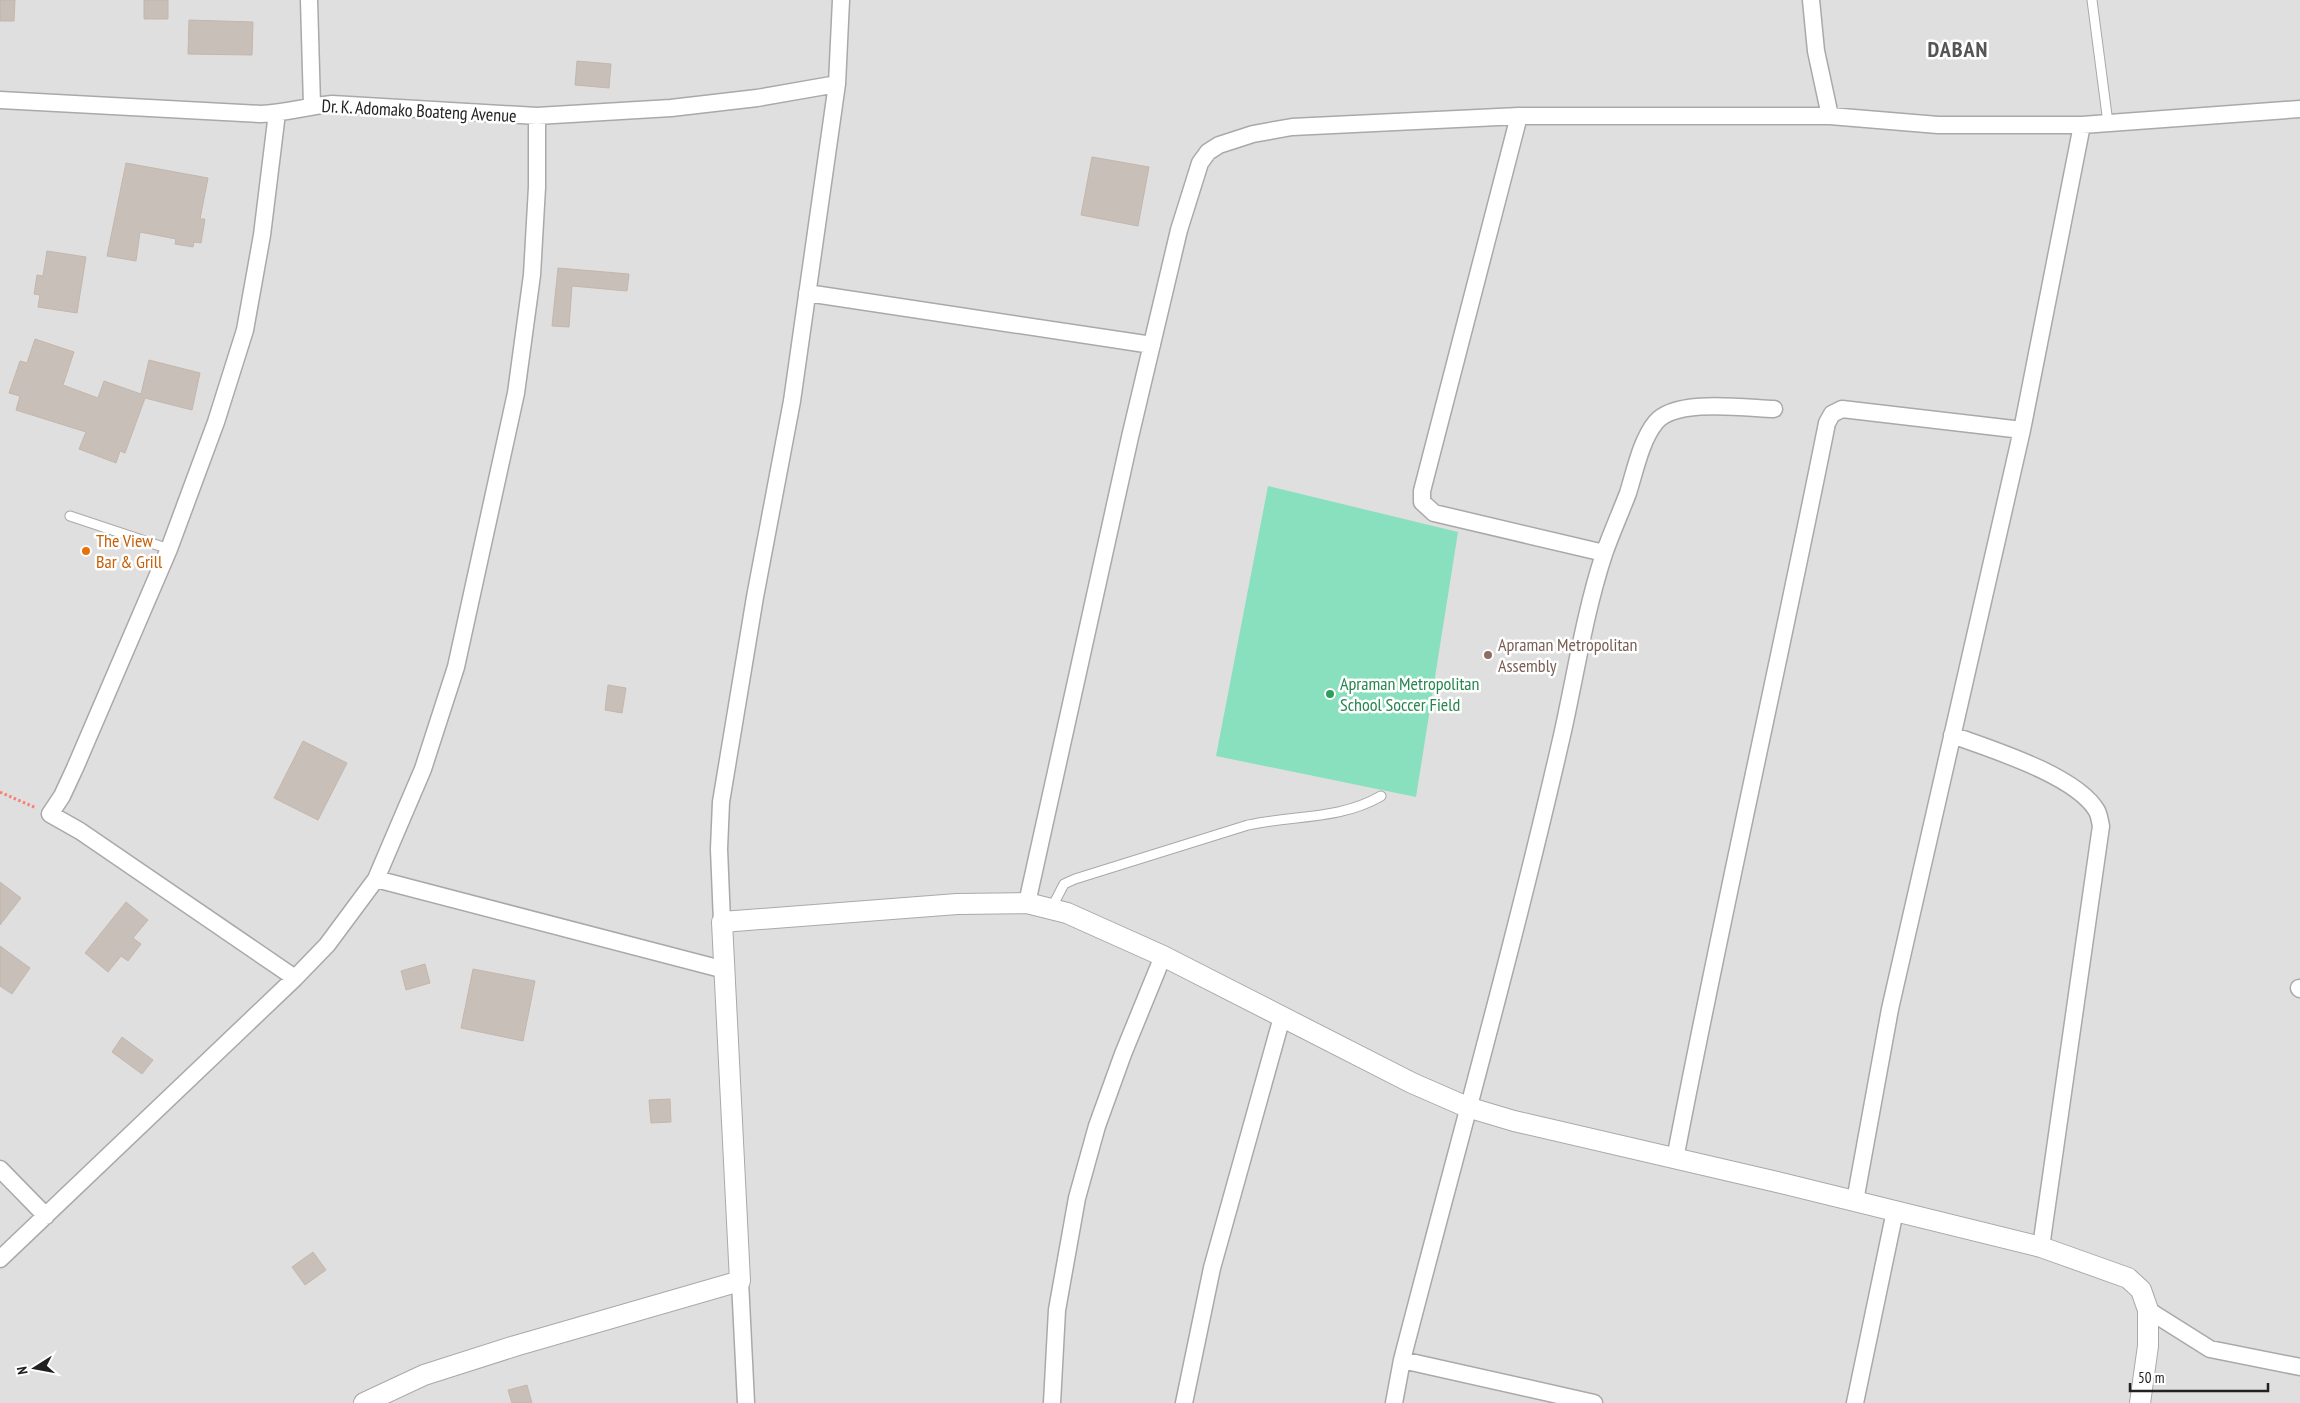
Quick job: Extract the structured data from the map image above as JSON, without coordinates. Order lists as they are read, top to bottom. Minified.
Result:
{"streets":{"street":["Dr. K. Adomako Boateng Avenue"]},"districts":["DABAN"],"places":["The View Bar & Grill","Apraman Metropolitan Assembly","Apraman Metropolitan School Soccer Field"],"scale_bar":"50 m","north":"left"}
